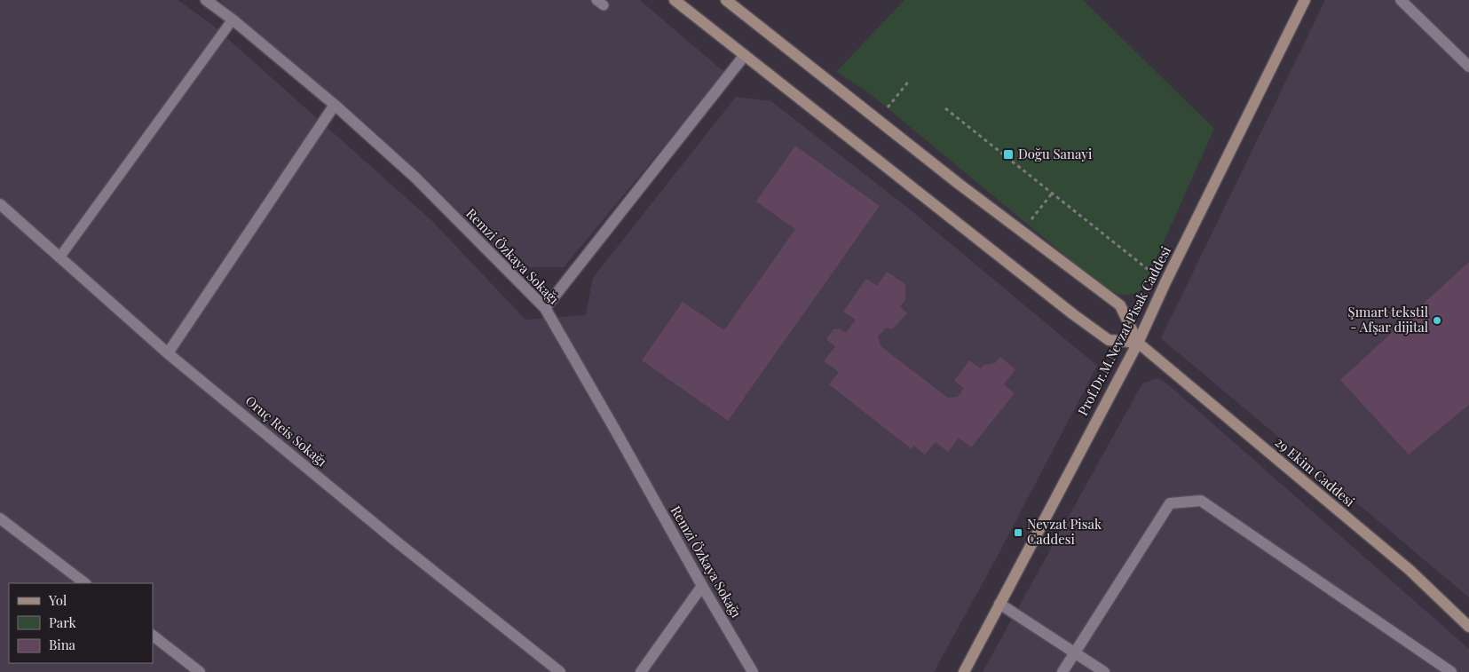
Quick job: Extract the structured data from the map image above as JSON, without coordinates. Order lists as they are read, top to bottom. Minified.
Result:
{"streets":{"main road":["Prof.Dr.M.Nevzat Pisak Caddesi","29 Ekim Caddesi"],"street":["Remzi Özkaya Sokağı","Oruç Reis Sokağı"]},"crossings":[["Prof.Dr.M.Nevzat Pisak Caddesi","29 Ekim Caddesi"]],"places":{"transit":["Doğu Sanayi","Nevzat Pisak Caddesi"],"other":["Şımart tekstil - Afşar dijital"]},"legend":["Yol","Park","Bina"]}
